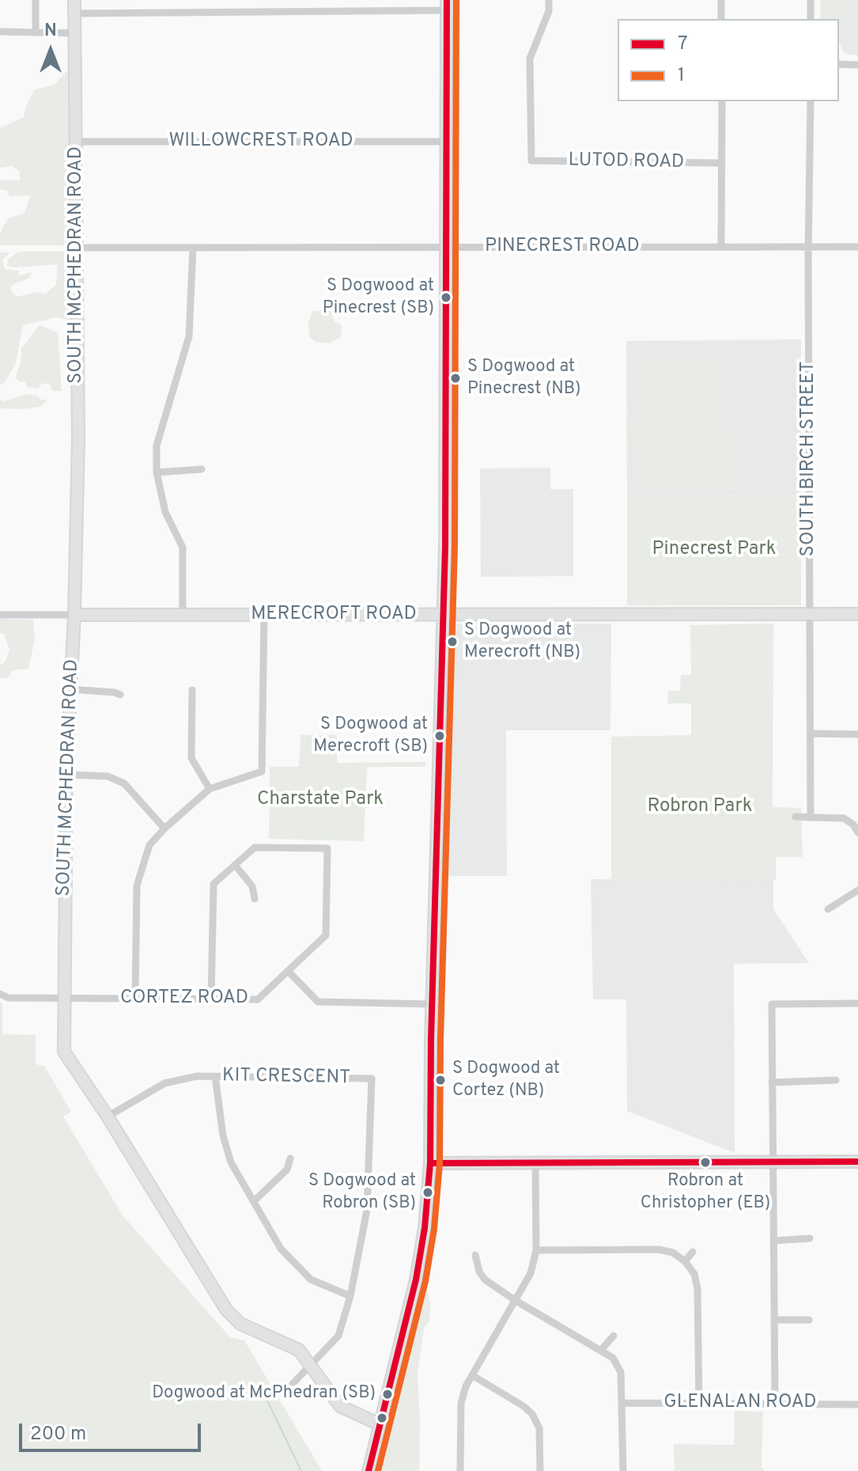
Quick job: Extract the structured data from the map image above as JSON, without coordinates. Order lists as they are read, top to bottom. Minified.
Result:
{"streets":{"street":["WILLOWCREST ROAD","LUTOD ROAD","PINECREST ROAD","SOUTH MCPHEDRAN ROAD","SOUTH BIRCH STREET","MERECROFT ROAD","CORTEZ ROAD","KIT CRESCENT","GLENALAN ROAD"]},"crossings":[["WILLOWCREST ROAD","SOUTH MCPHEDRAN ROAD"],["PINECREST ROAD","SOUTH MCPHEDRAN ROAD"],["PINECREST ROAD","SOUTH BIRCH STREET"],["SOUTH MCPHEDRAN ROAD","MERECROFT ROAD"],["SOUTH MCPHEDRAN ROAD","CORTEZ ROAD"],["SOUTH MCPHEDRAN ROAD","KIT CRESCENT"],["SOUTH BIRCH STREET","MERECROFT ROAD"]],"parks":["Pinecrest Park","Charstate Park","Robron Park"],"places":["S Dogwood at Pinecrest (SB)","S Dogwood at Pinecrest (NB)","S Dogwood at Merecroft (NB)","S Dogwood at Merecroft (SB)","S Dogwood at Cortez (NB)","Robron at Christopher (EB)","S Dogwood at Robron (SB)","Dogwood at McPhedran (SB)"],"lines":["transit line 7","transit line 1"],"legend":["7","1"],"scale_bar":"200 m","north":"top"}
